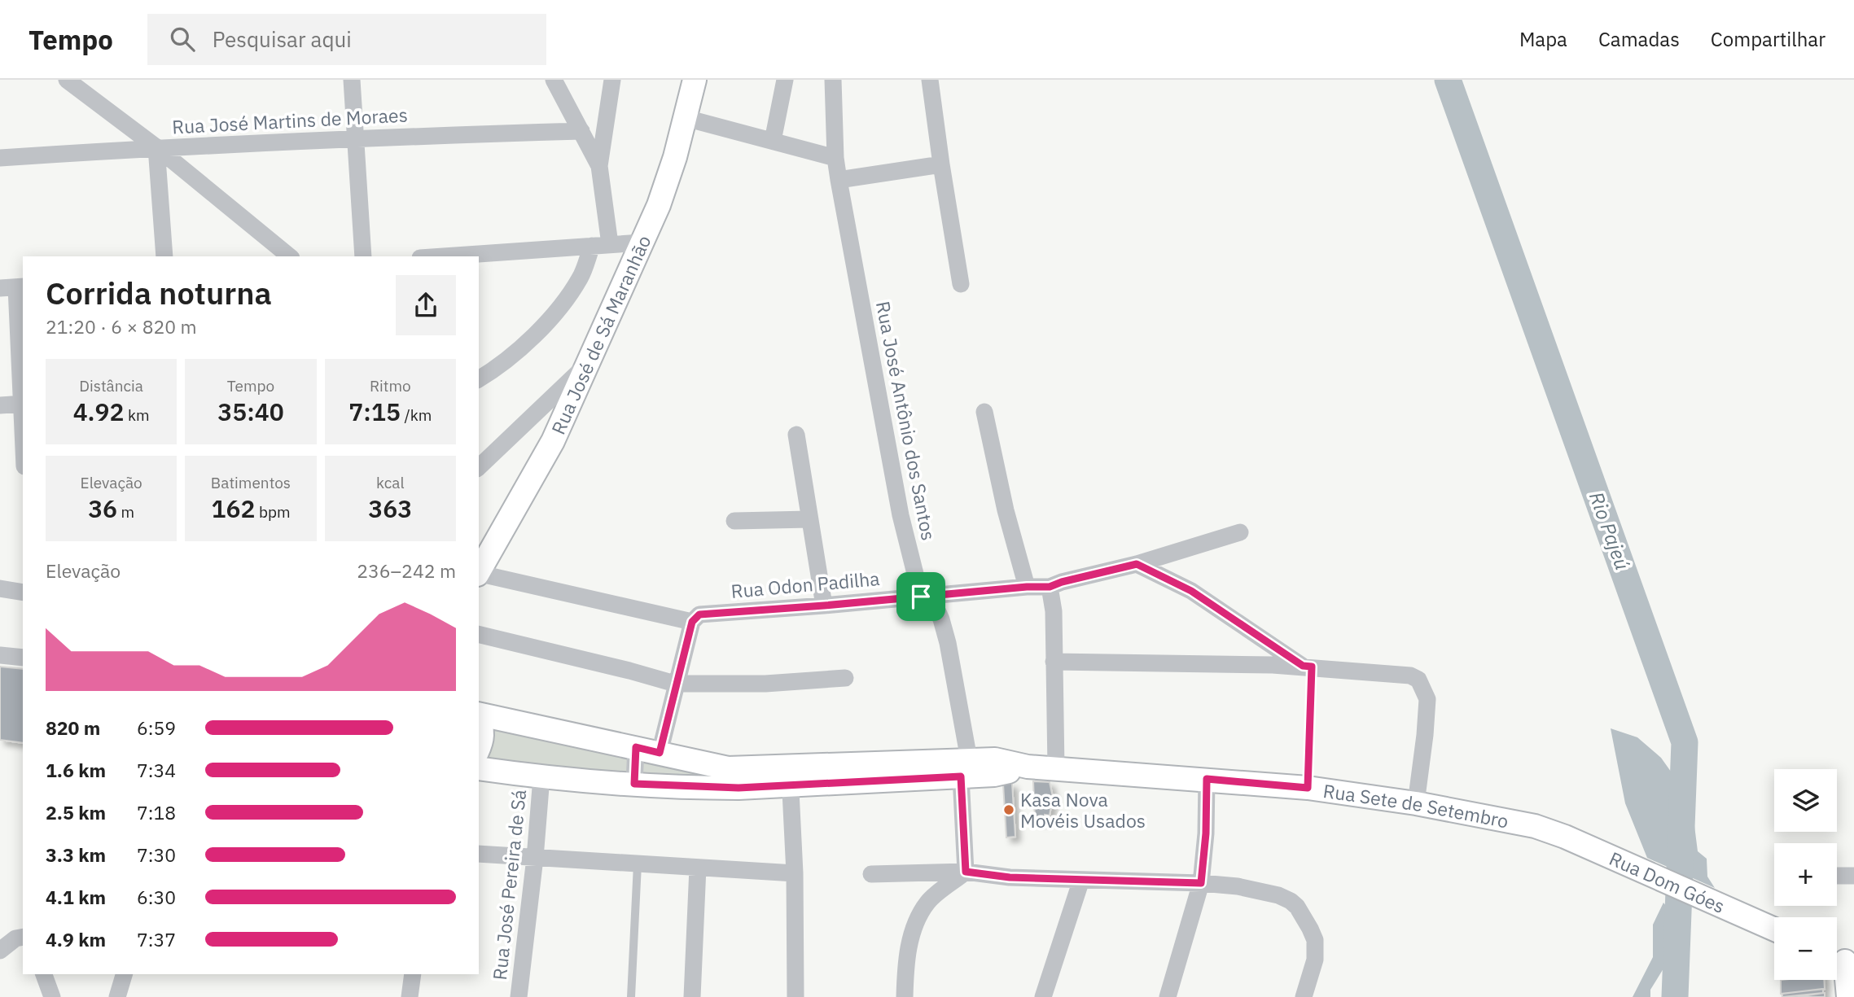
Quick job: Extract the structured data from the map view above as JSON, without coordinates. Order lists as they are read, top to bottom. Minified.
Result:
{"streets":{"street":["Rua José Martins de Moraes","Rua José de Sá Maranhão","Rua José Antônio dos Santos","Rua Odon Padilha","Rua Sete de Setembro","Rua Dom Góes","Rua José Pereira de Sá"]},"crossings":[["Rua José Antônio dos Santos","Rua Odon Padilha"],["Rua José Antônio dos Santos","Rua Sete de Setembro"],["Rua Sete de Setembro","Rua Dom Góes"],["Rua Sete de Setembro","Rua José Pereira de Sá"]],"water":["Rio Pajeú"],"places":["Kasa Nova Movéis Usados"],"page":{"header":"Tempo","search":"Pesquisar aqui","nav":["Mapa","Camadas","Compartilhar"],"heading":["Corrida noturna","21:20 · 6 × 820 m"],"stats":[["Distância","4.92 km"],["Tempo","35:40"],["Ritmo","7:15 /km"],["Elevação","36 m"],["Batimentos","162 bpm"],["kcal","363"]],"chart":["Elevação","236–242 m"],"list":[{"name":"820 m","note":"6:59"},{"name":"1.6 km","note":"7:34"},{"name":"2.5 km","note":"7:18"},{"name":"3.3 km","note":"7:30"},{"name":"4.1 km","note":"6:30"},{"name":"4.9 km","note":"7:37"}],"map_buttons":["+","−"]}}
